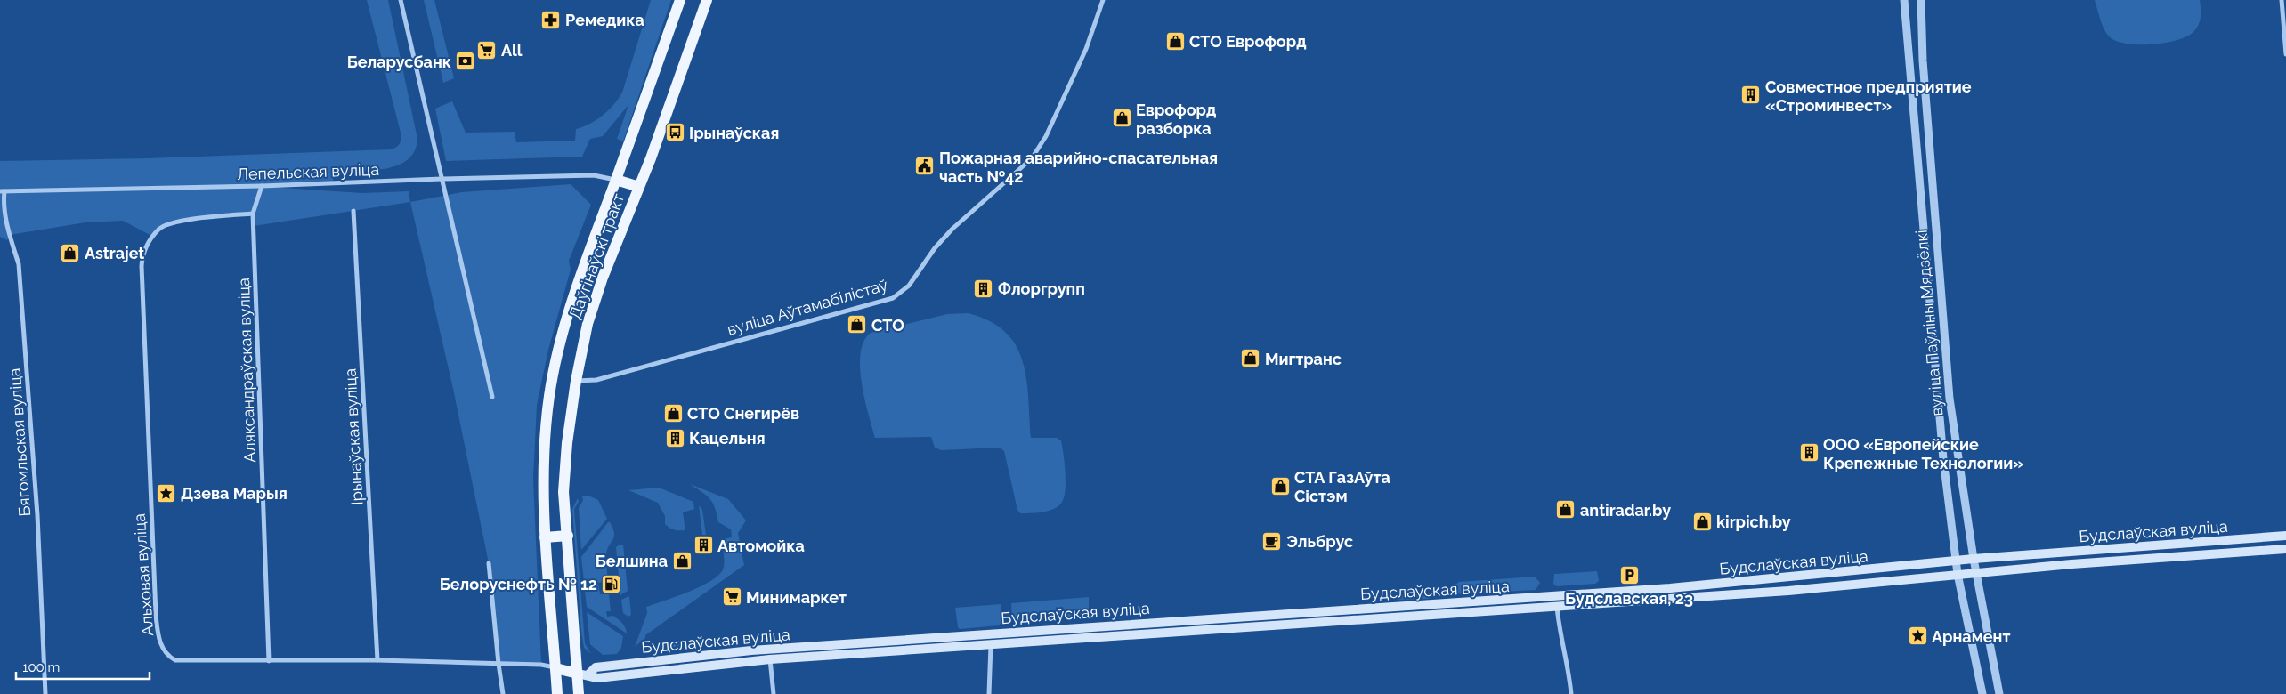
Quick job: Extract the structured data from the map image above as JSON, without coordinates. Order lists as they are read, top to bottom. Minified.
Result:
{"streets":{"main road":["Даўгінаўскі тракт","Будслаўская вуліца"],"street":["Лепельская вуліца","вуліца Аўтамабілістаў","вуліца Паўліны Мядзёлкі","Аляксандраўская вуліца","Ірынаўская вуліца","Бягомльская вуліца","Альховая вуліца"]},"crossings":[["Лепельская вуліца","Даўгінаўскі тракт"],["Лепельская вуліца","Аляксандраўская вуліца"],["Лепельская вуліца","Бягомльская вуліца"],["Даўгінаўскі тракт","вуліца Аўтамабілістаў"],["Даўгінаўскі тракт","Будслаўская вуліца"],["Даўгінаўскі тракт","Альховая вуліца"],["вуліца Паўліны Мядзёлкі","Будслаўская вуліца"],["Аляксандраўская вуліца","Альховая вуліца"],["Ірынаўская вуліца","Альховая вуліца"]],"places":{"pharmacy":["Ремедика"],"shop":["СТО Еврофорд","Еврофорд разборка","Astrajet","СТО","Мигтранс","СТО Cнегирёв","СТА ГазАўта Сістэм","antiradar.by","kirpich.by","Белшина"],"supermarket":["All","Минимаркет"],"bank":["Беларусбанк"],"building":["Совместное предприятие «Строминвест»","Флоргрупп","Кацельня","ООО «Европейские Крепежные Технологии»","Автомойка"],"bus stop":["Ірынаўская"],"public building":["Пожарная аварийно-спасательная часть №42"],"place":["Дзева Марыя","Арнамент"],"cafe":["Эльбрус"],"parking":["Будславская, 23"],"fuel station":["Белоруснефть № 12"]},"scale_bar":"100 m"}
